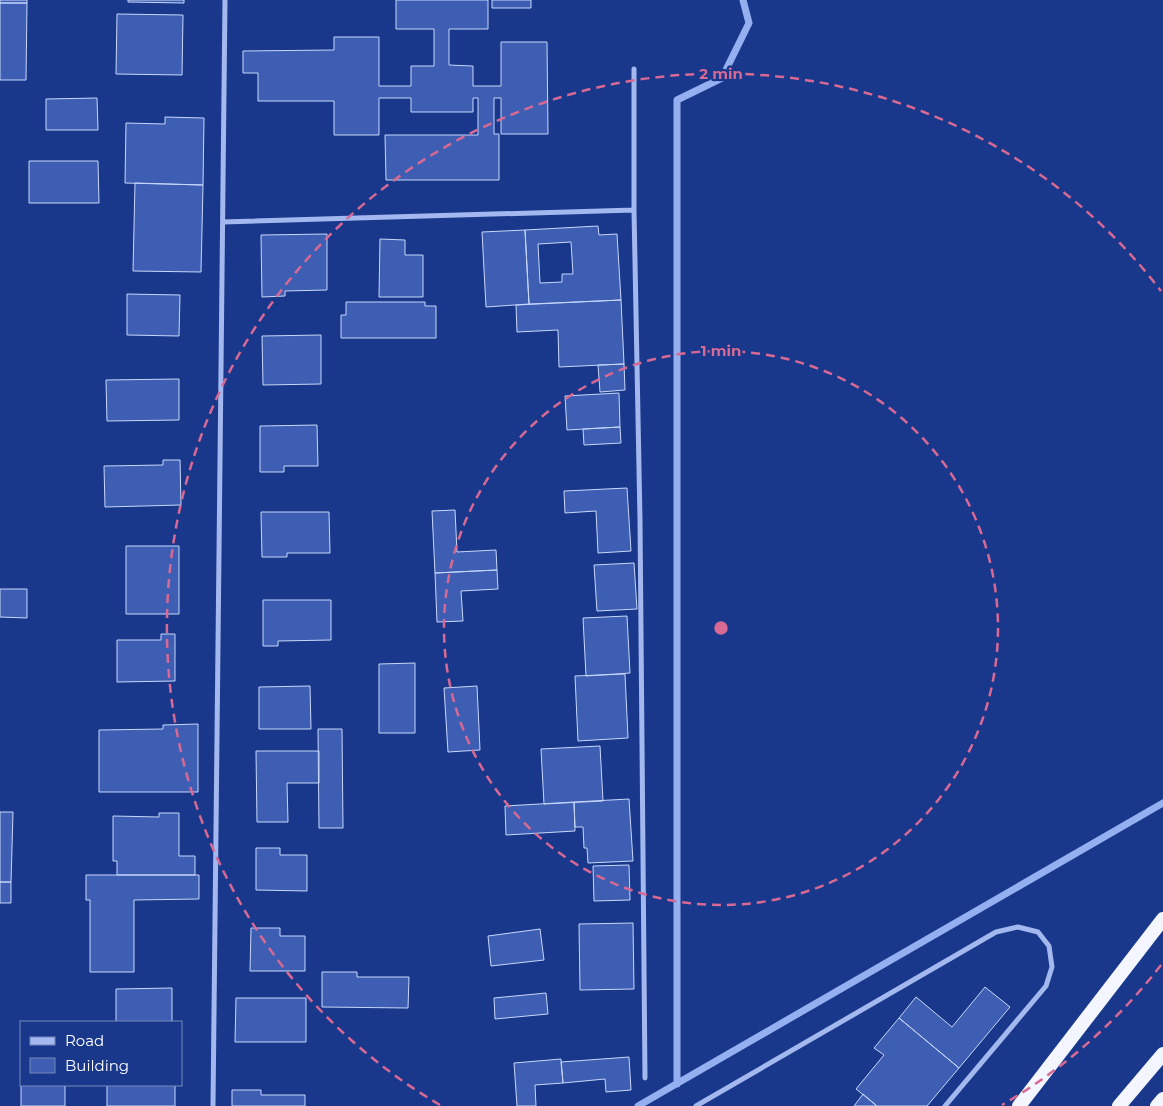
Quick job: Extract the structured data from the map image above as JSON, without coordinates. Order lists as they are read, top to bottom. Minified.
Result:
{"legend":["Road","Building"],"rings":["2 min","1 min"]}
